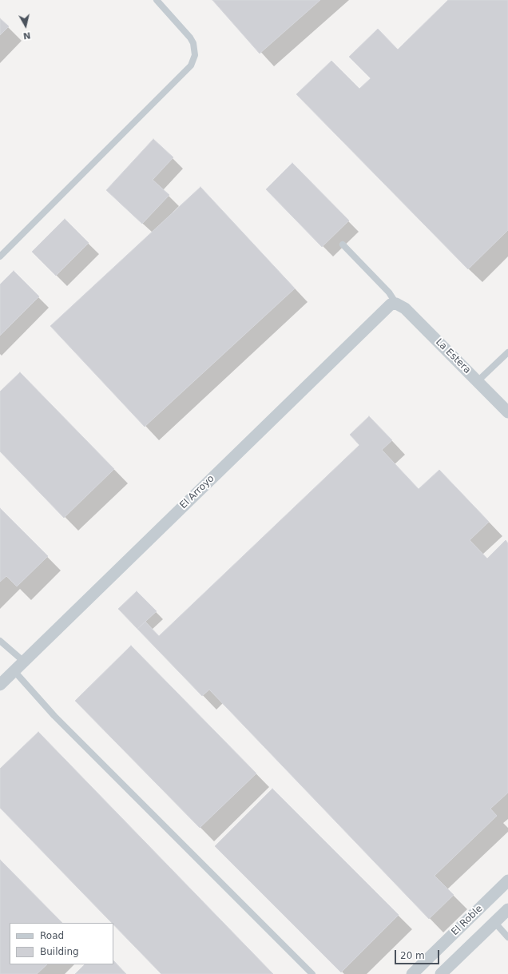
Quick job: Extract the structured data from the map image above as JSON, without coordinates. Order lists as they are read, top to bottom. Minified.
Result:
{"streets":{"street":["La Estera","El Arroyo","El Roble"]},"crossings":[["La Estera","El Arroyo"]],"legend":["Road","Building"],"scale_bar":"20 m","north":"bottom"}
